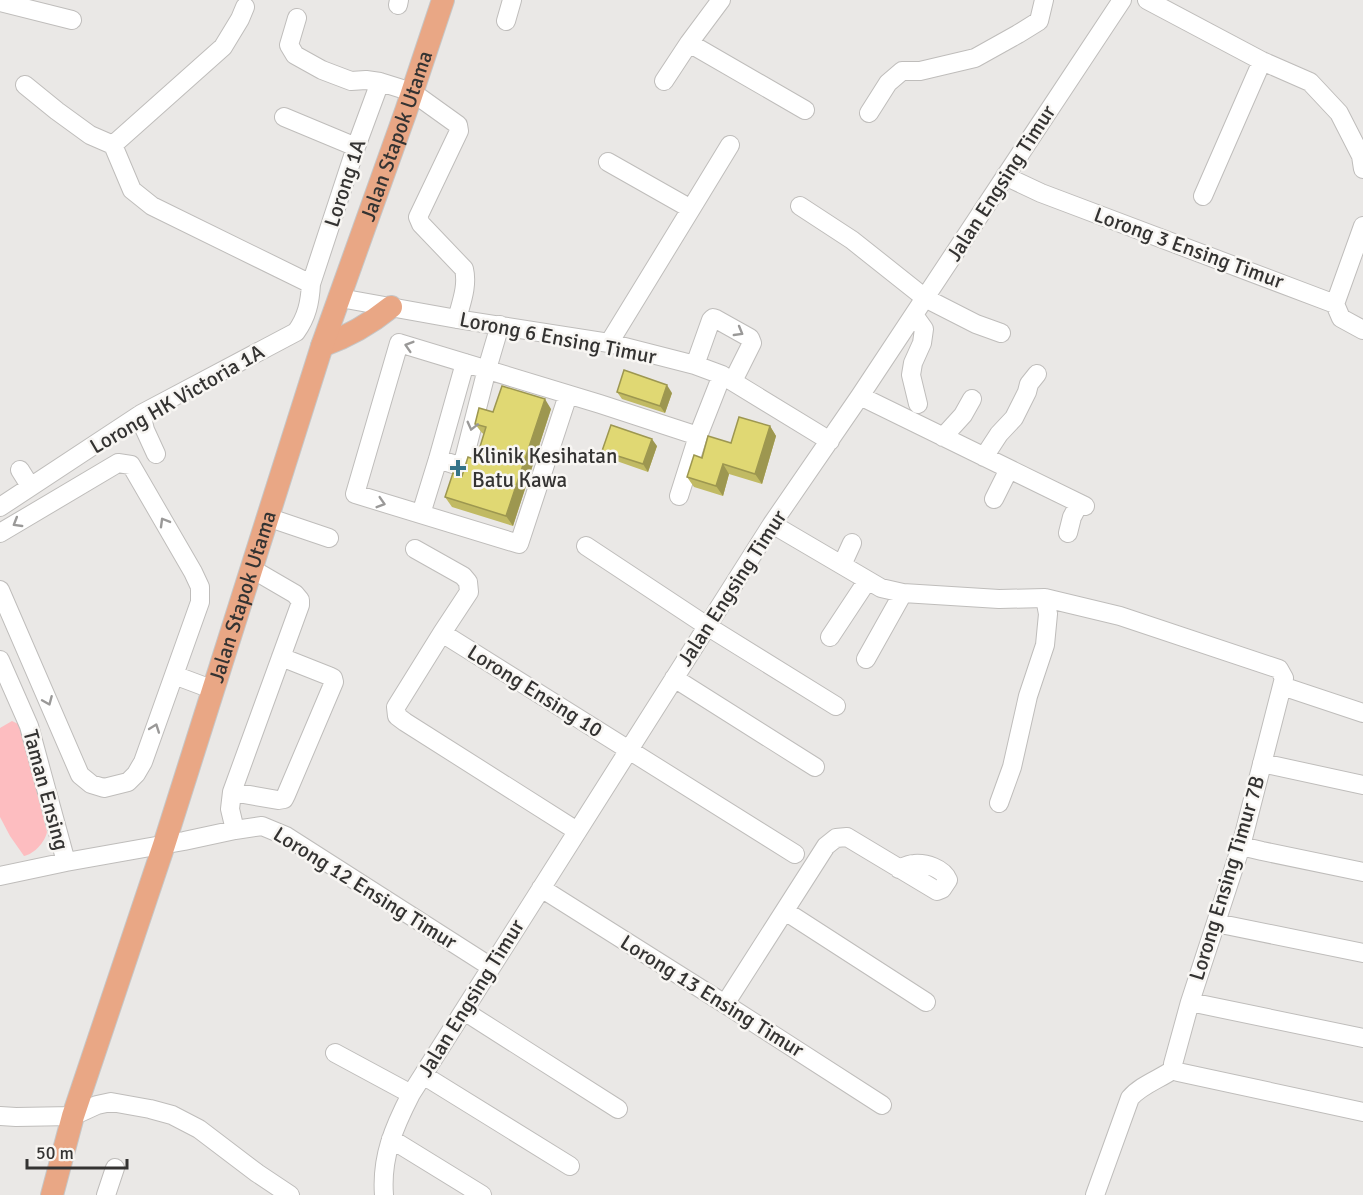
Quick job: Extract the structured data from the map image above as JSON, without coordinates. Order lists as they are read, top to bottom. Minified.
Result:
{"streets":{"main road":["Jalan Stapok Utama"],"street":["Lorong 1A","Jalan Engsing Timur","Lorong 3 Ensing Timur","Lorong 6 Ensing Timur","Lorong HK Victoria 1A","Lorong Ensing 10","Taman Ensing","Lorong Ensing Timur 7B","Lorong 12 Ensing Timur","Lorong 13 Ensing Timur"]},"crossings":[["Jalan Stapok Utama","Lorong 6 Ensing Timur"],["Jalan Stapok Utama","Taman Ensing"],["Jalan Stapok Utama","Lorong 12 Ensing Timur"],["Lorong 1A","Lorong HK Victoria 1A"],["Jalan Engsing Timur","Lorong 3 Ensing Timur"],["Jalan Engsing Timur","Lorong 6 Ensing Timur"],["Jalan Engsing Timur","Lorong Ensing 10"],["Jalan Engsing Timur","Lorong 12 Ensing Timur"],["Jalan Engsing Timur","Lorong 13 Ensing Timur"],["Taman Ensing","Lorong 12 Ensing Timur"]],"places":{"health":["Klinik Kesihatan Batu Kawa"]},"scale_bar":"50 m"}
